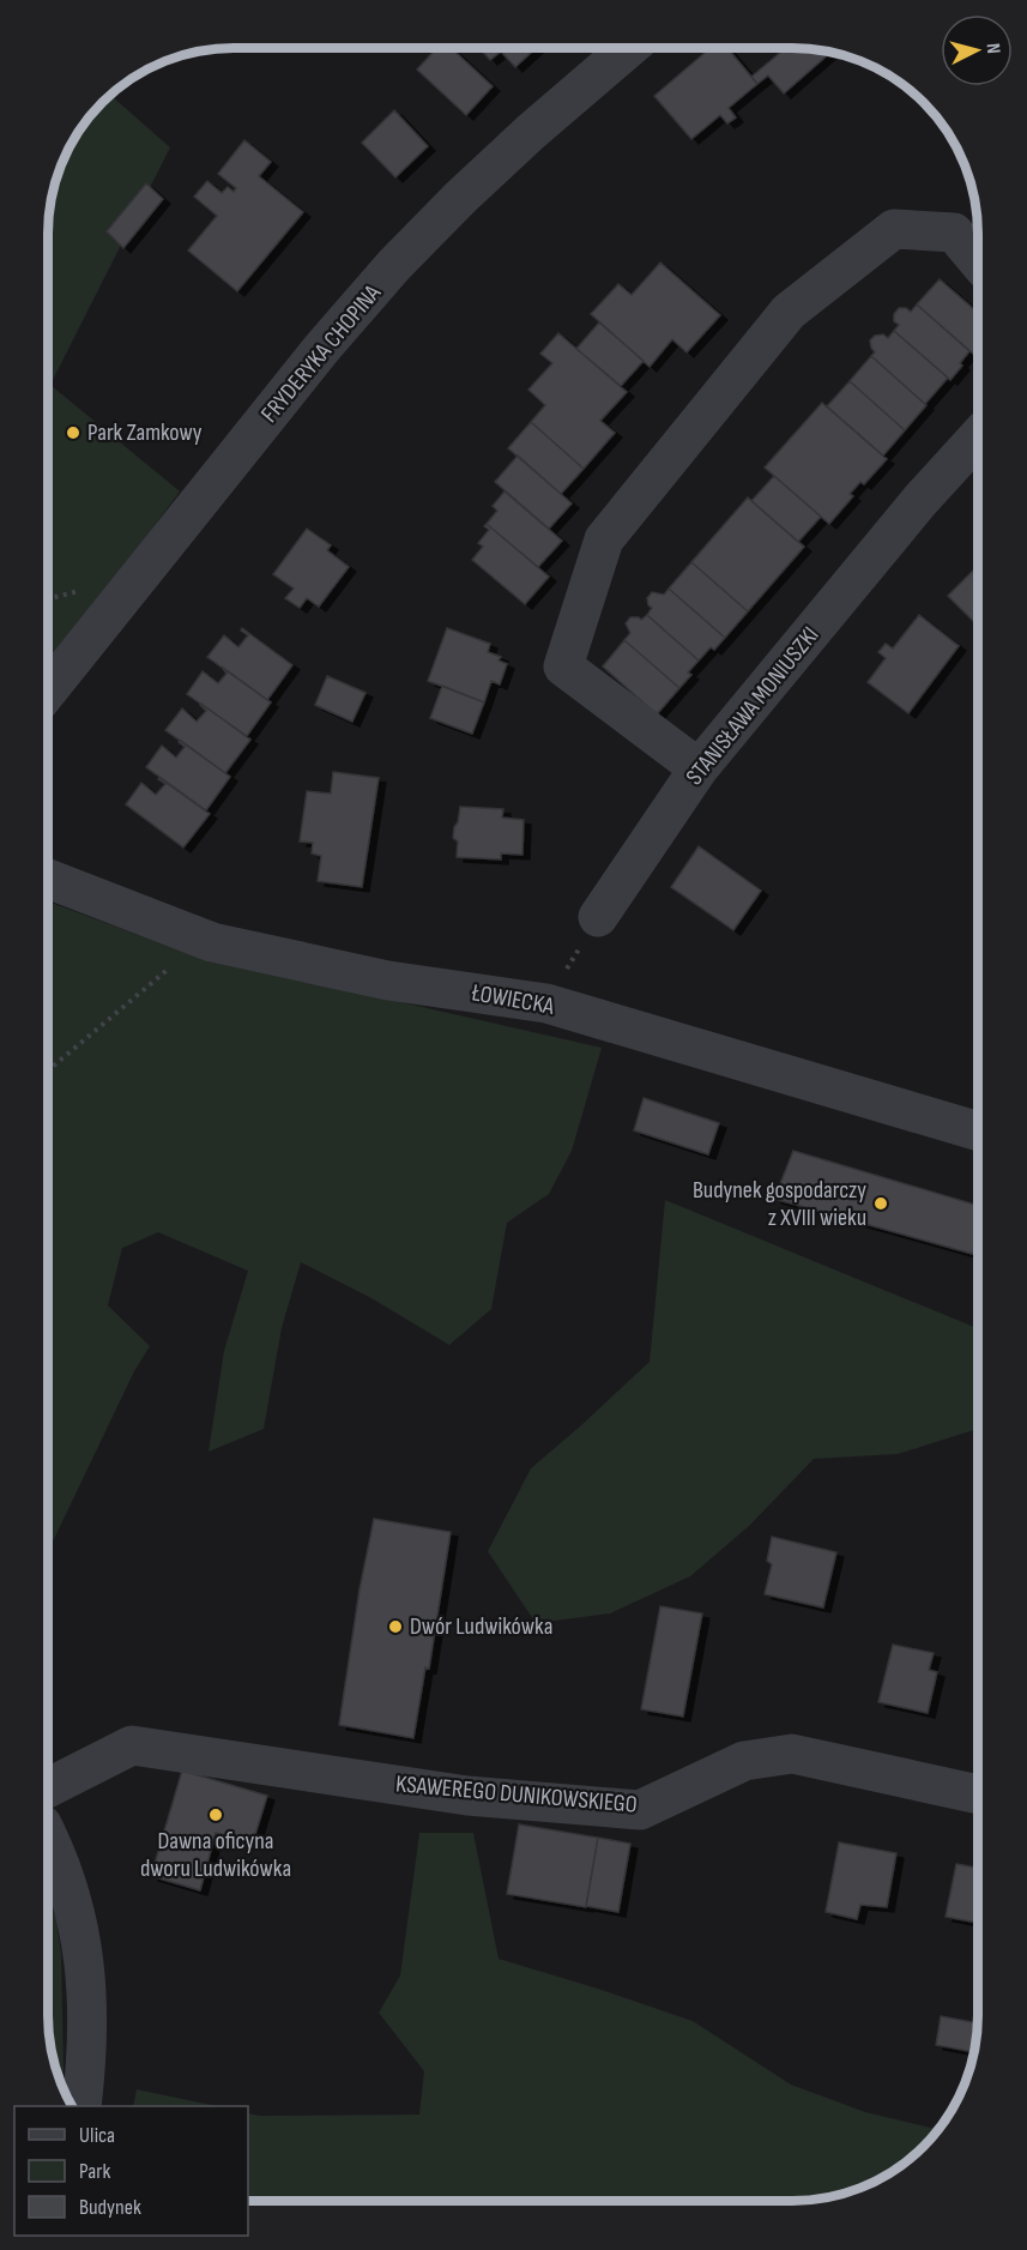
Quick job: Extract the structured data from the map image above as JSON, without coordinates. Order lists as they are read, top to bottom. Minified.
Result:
{"streets":{"street":["FRYDERYKA CHOPINA","STANISŁAWA MONIUSZKI","ŁOWIECKA","KSAWEREGO DUNIKOWSKIEGO"]},"places":["Park Zamkowy","Budynek gospodarczy z XVIII wieku","Dwór Ludwikówka","Dawna oficyna dworu Ludwikówka"],"legend":["Ulica","Park","Budynek"],"north":"right"}
